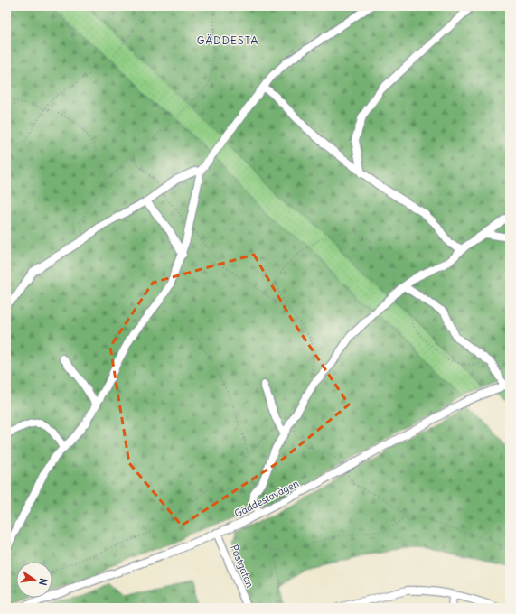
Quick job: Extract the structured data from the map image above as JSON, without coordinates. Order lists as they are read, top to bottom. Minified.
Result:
{"streets":{"street":["Gäddestavägen","Postgatan"]},"crossings":[["Gäddestavägen","Postgatan"]],"districts":["GÄDDESTA"],"north":"right"}
